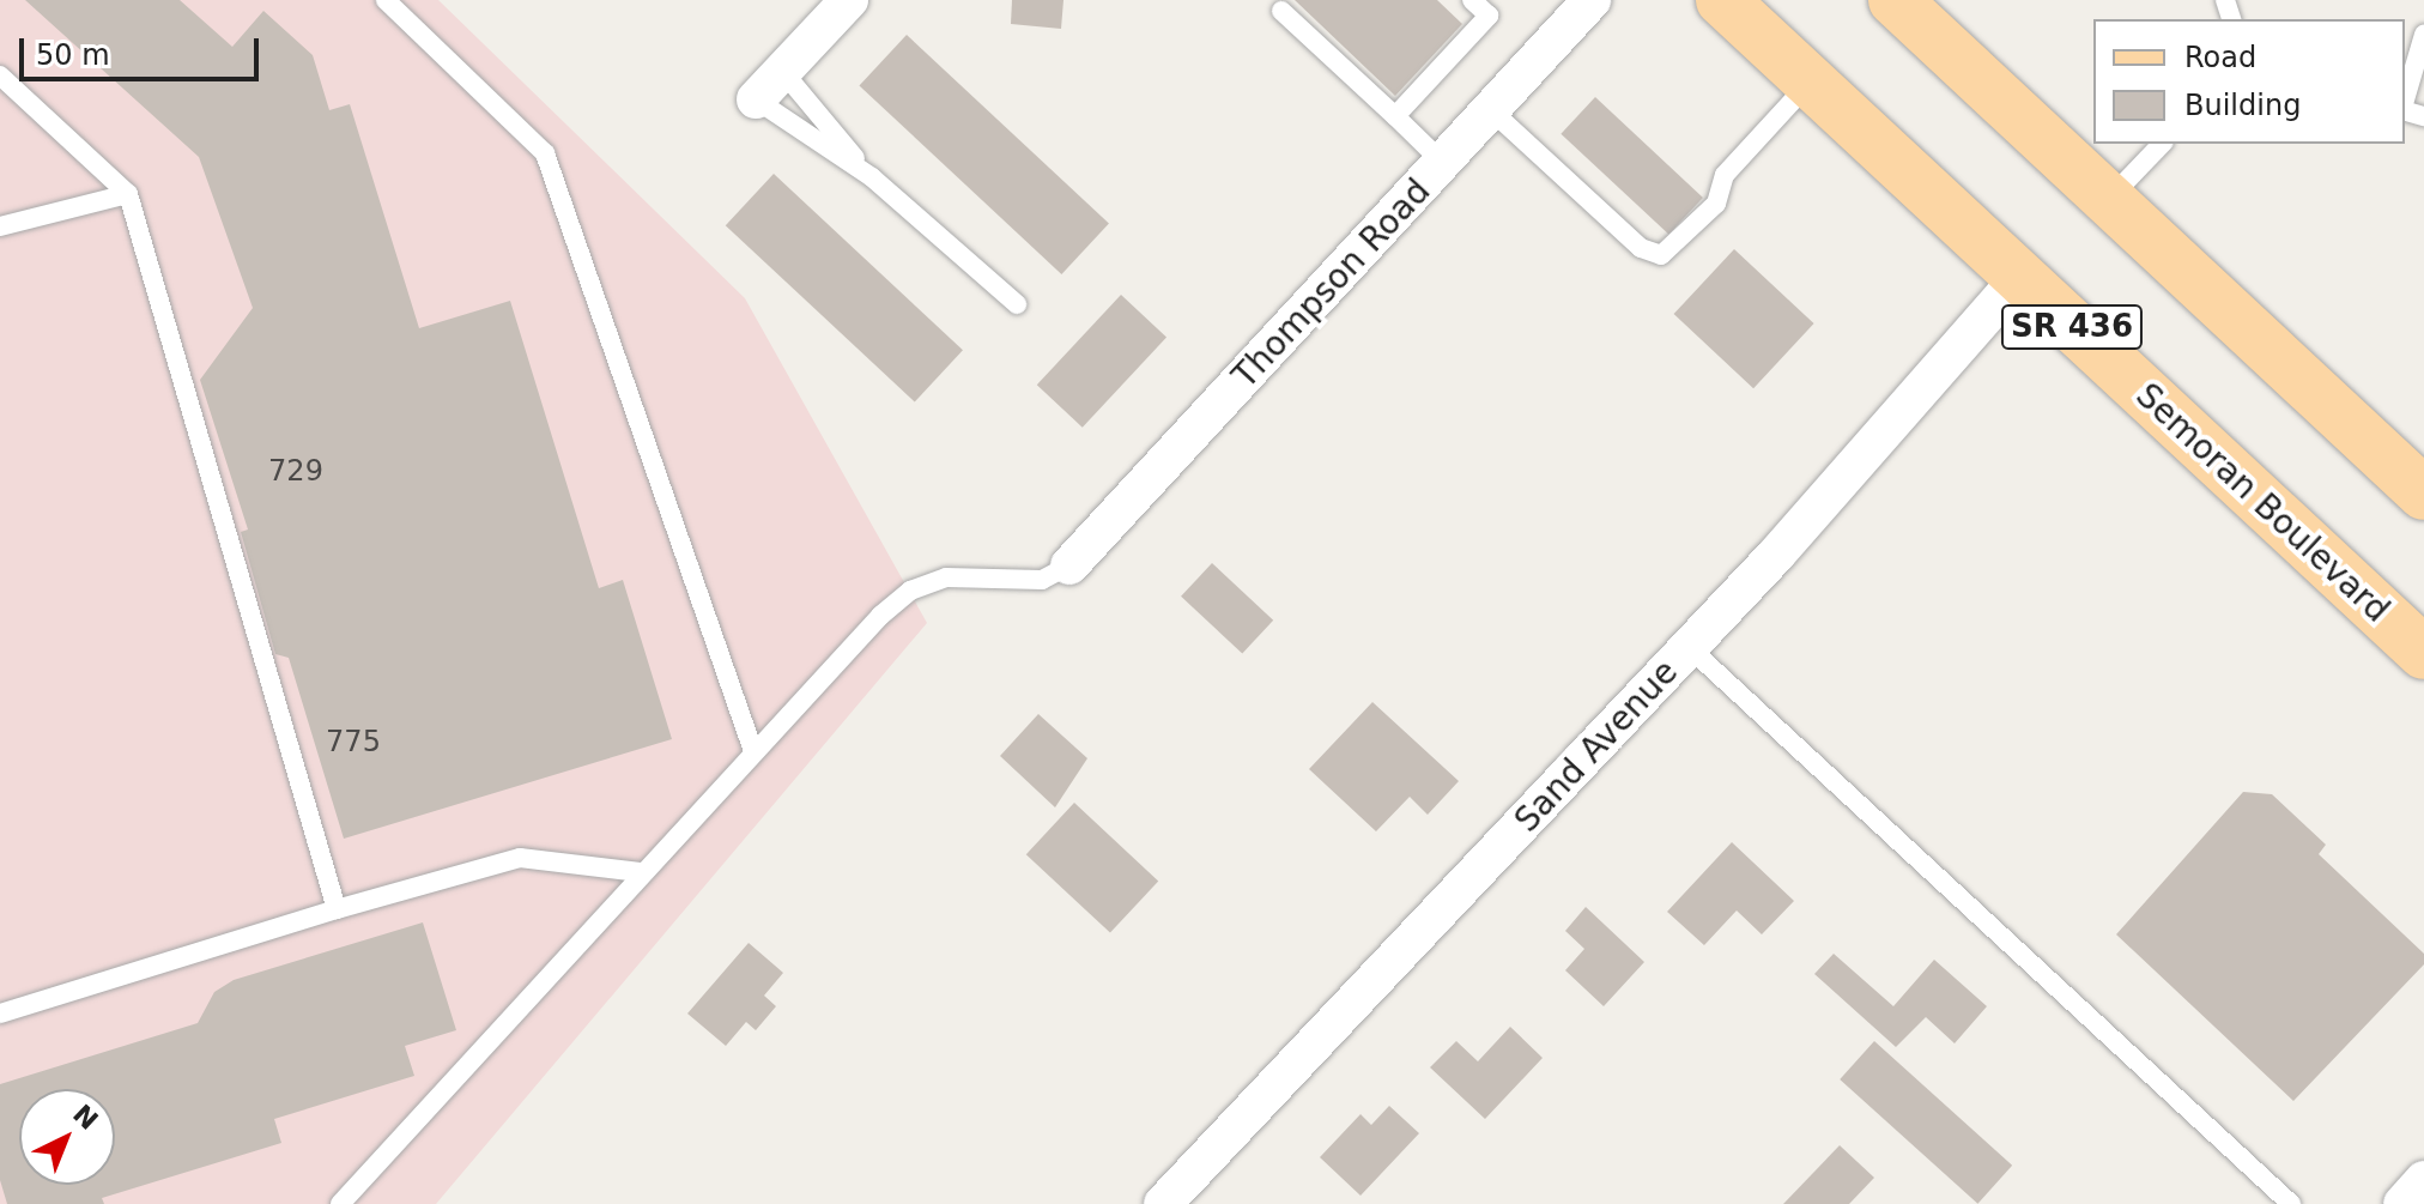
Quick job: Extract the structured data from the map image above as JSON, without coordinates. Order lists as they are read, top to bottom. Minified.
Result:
{"streets":{"main road":["SR 436","Semoran Boulevard"],"street":["Thompson Road","Sand Avenue"]},"crossings":[["Semoran Boulevard","Sand Avenue"]],"house_numbers":["729","775"],"legend":["Road","Building"],"scale_bar":"50 m","north":"top right"}
